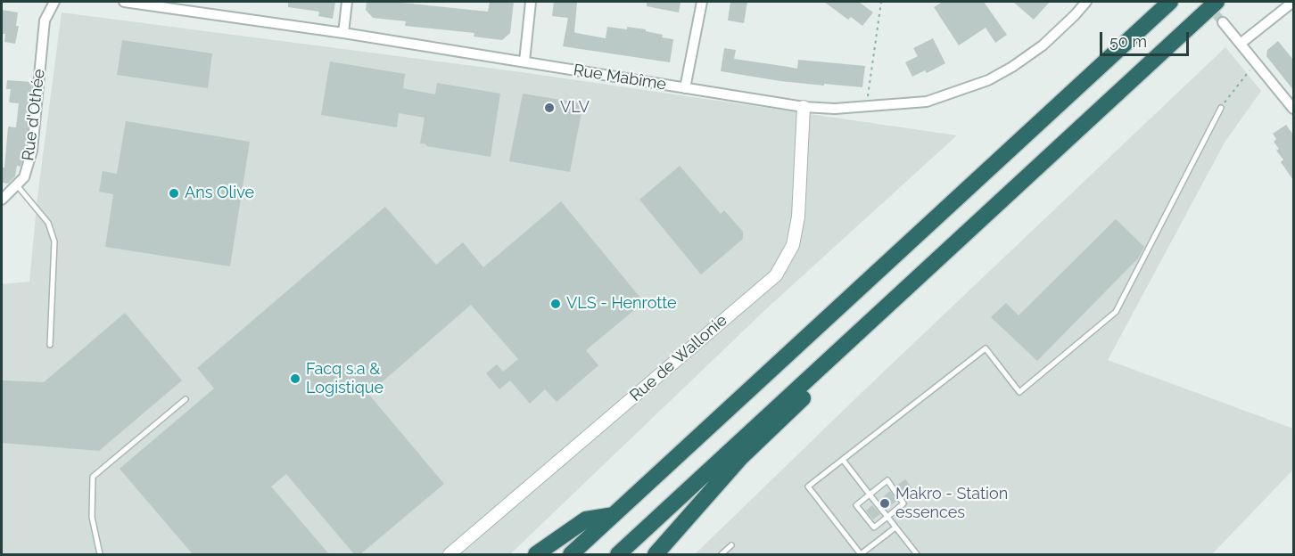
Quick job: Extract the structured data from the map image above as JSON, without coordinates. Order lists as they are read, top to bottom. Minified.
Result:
{"streets":{"street":["Rue Mabîme","Rue d'Othée","Rue de Wallonie"]},"crossings":[["Rue Mabîme","Rue de Wallonie"]],"places":["VLV","Ans Olive","VLS - Henrotte","Facq s.a & Logistique","Makro - Station essences"],"scale_bar":"50 m"}
